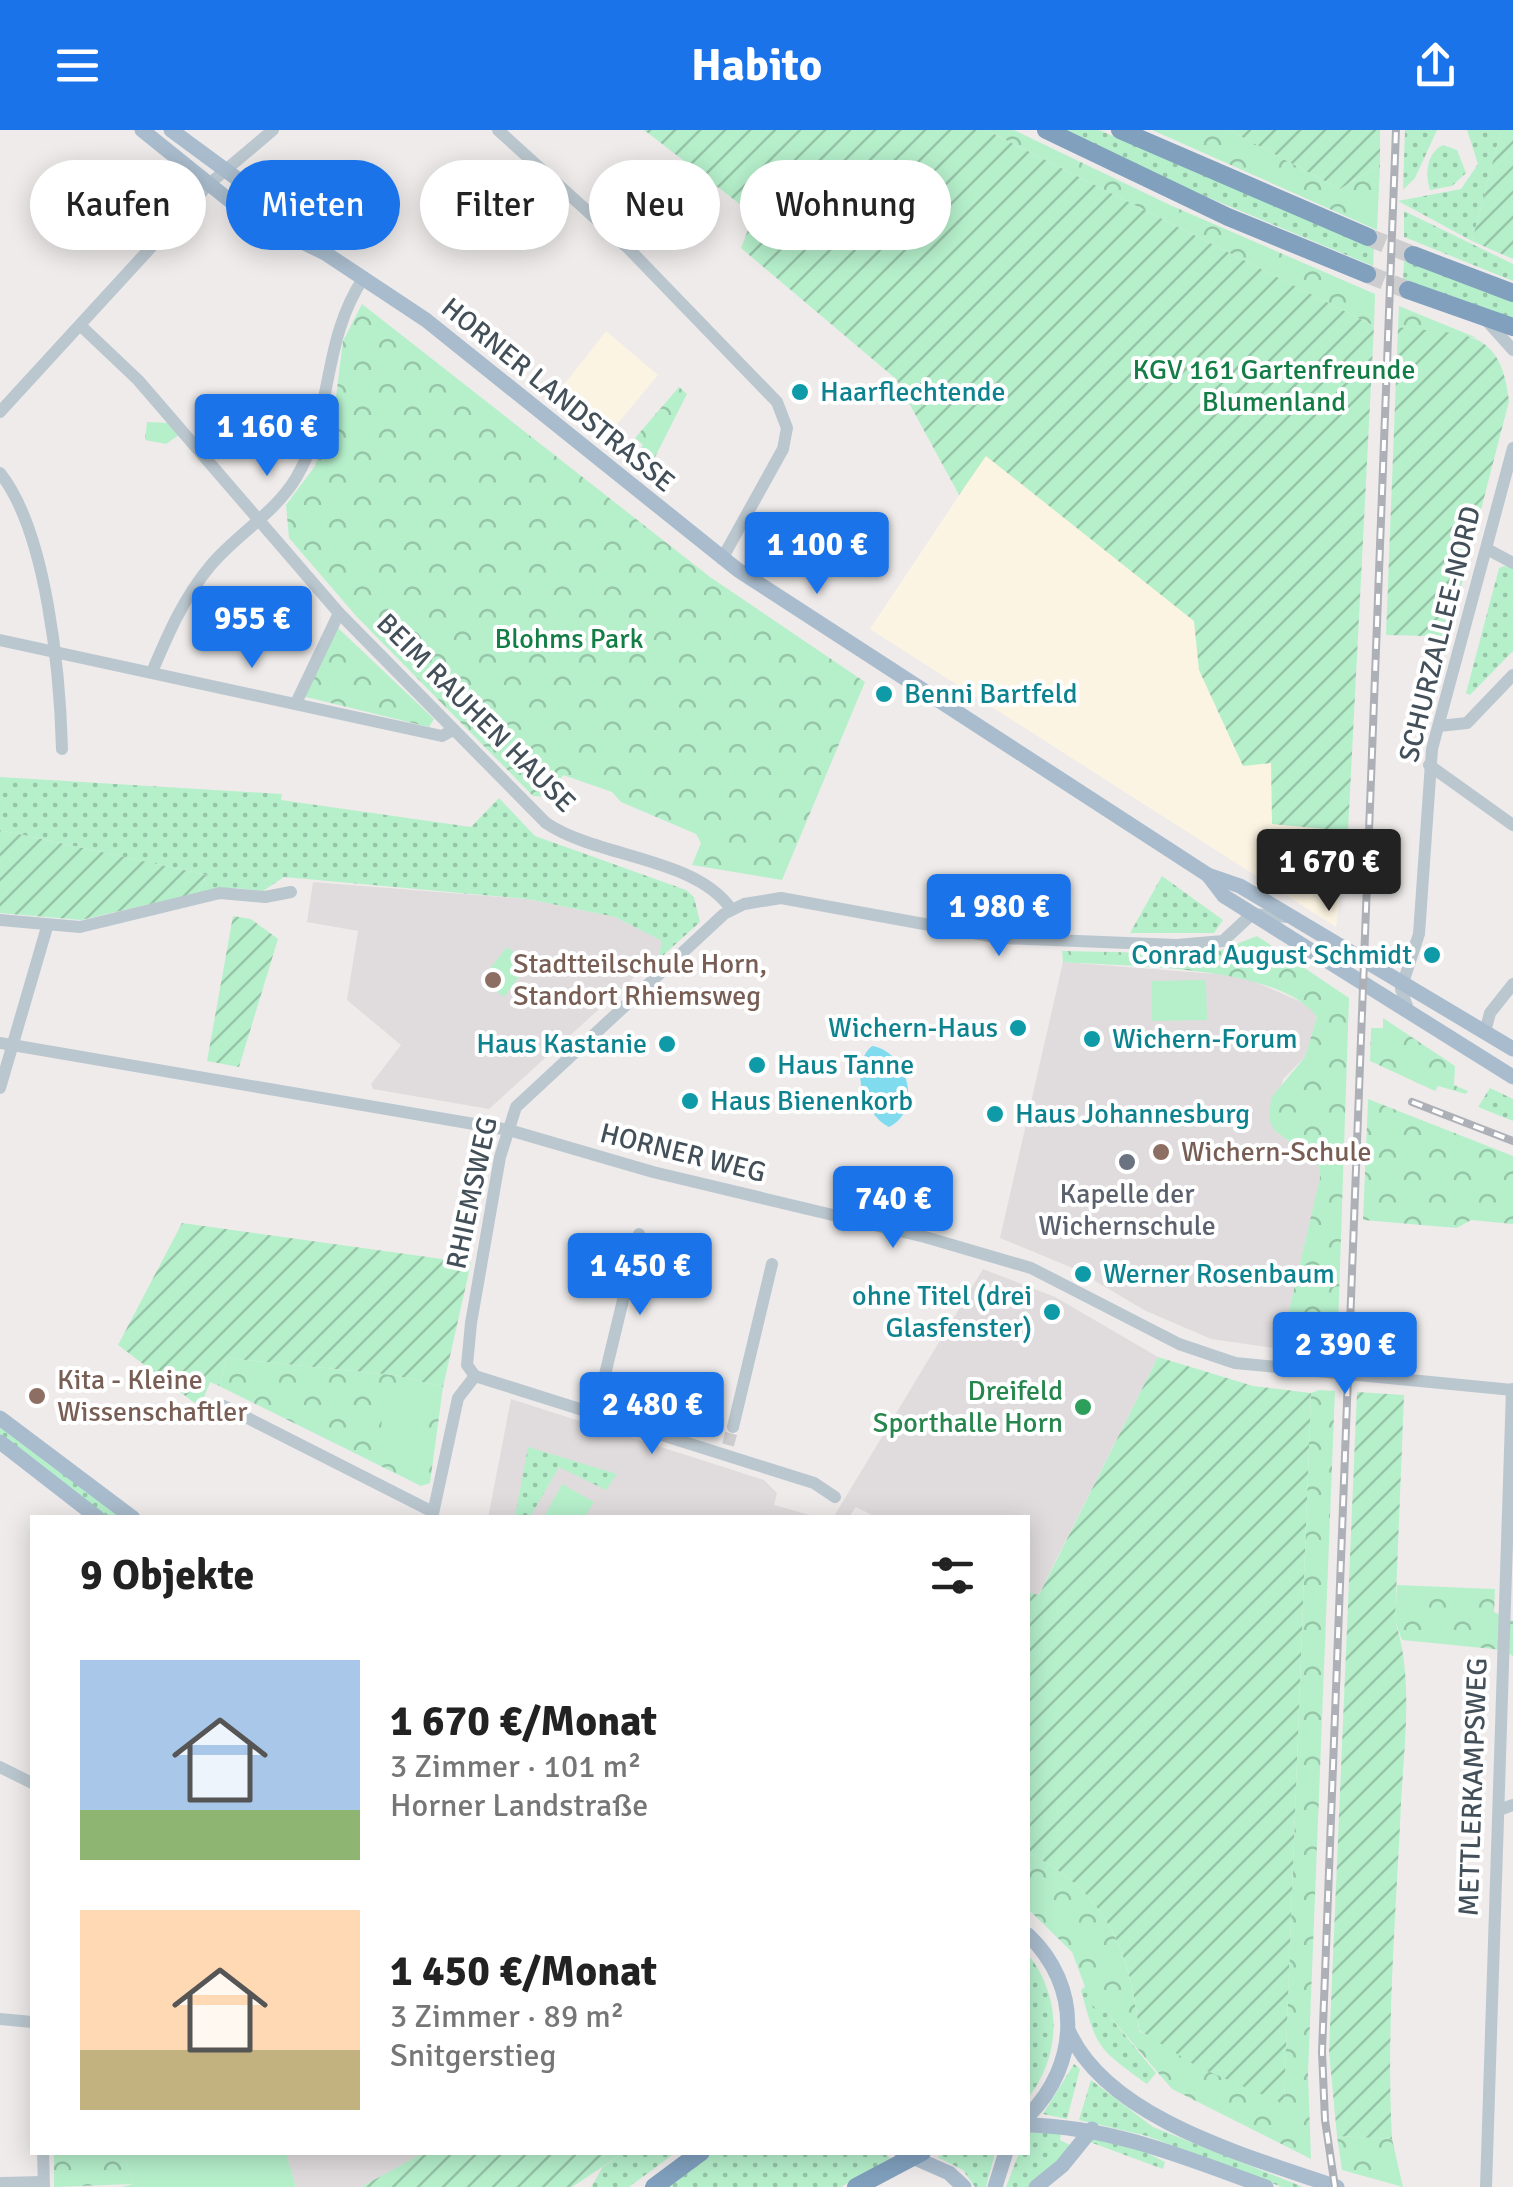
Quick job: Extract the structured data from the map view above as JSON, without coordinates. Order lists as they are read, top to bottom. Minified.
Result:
{"streets":{"main road":["HORNER LANDSTRASSE"],"street":["SCHURZALLEE-NORD","BEIM RAUHEN HAUSE","HORNER WEG","RHIEMSWEG","METTLERKAMPSWEG"]},"crossings":[["HORNER LANDSTRASSE","SCHURZALLEE-NORD"],["BEIM RAUHEN HAUSE","RHIEMSWEG"],["HORNER WEG","RHIEMSWEG"],["HORNER WEG","METTLERKAMPSWEG"]],"parks":["KGV 161 Gartenfreunde Blumenland","Blohms Park"],"places":["Haarflechtende","Benni Bartfeld","Conrad August Schmidt","Stadtteilschule Horn, Standort Rhiemsweg","Wichern-Haus","Wichern-Forum","Haus Kastanie","Haus Tanne","Haus Bienenkorb","Haus Johannesburg","Wichern-Schule","Kapelle der Wichernschule","Werner Rosenbaum","ohne Titel (drei Glasfenster)","Kita - Kleine Wissenschaftler","Dreifeld Sporthalle Horn"],"page":{"header":"Habito","chip":["Kaufen","Mieten","Filter","Neu","Wohnung"],"price":["1 160 €","1 100 €","955 €","1 670 €","1 980 €","740 €","1 450 €","2 390 €","2 480 €"],"heading":"9 Objekte","list":[{"name":"1 670 €/Monat","note":"3 Zimmer · 101 m² · Horner Landstraße"},{"name":"1 450 €/Monat","note":"3 Zimmer · 89 m² · Snitgerstieg"}]}}
